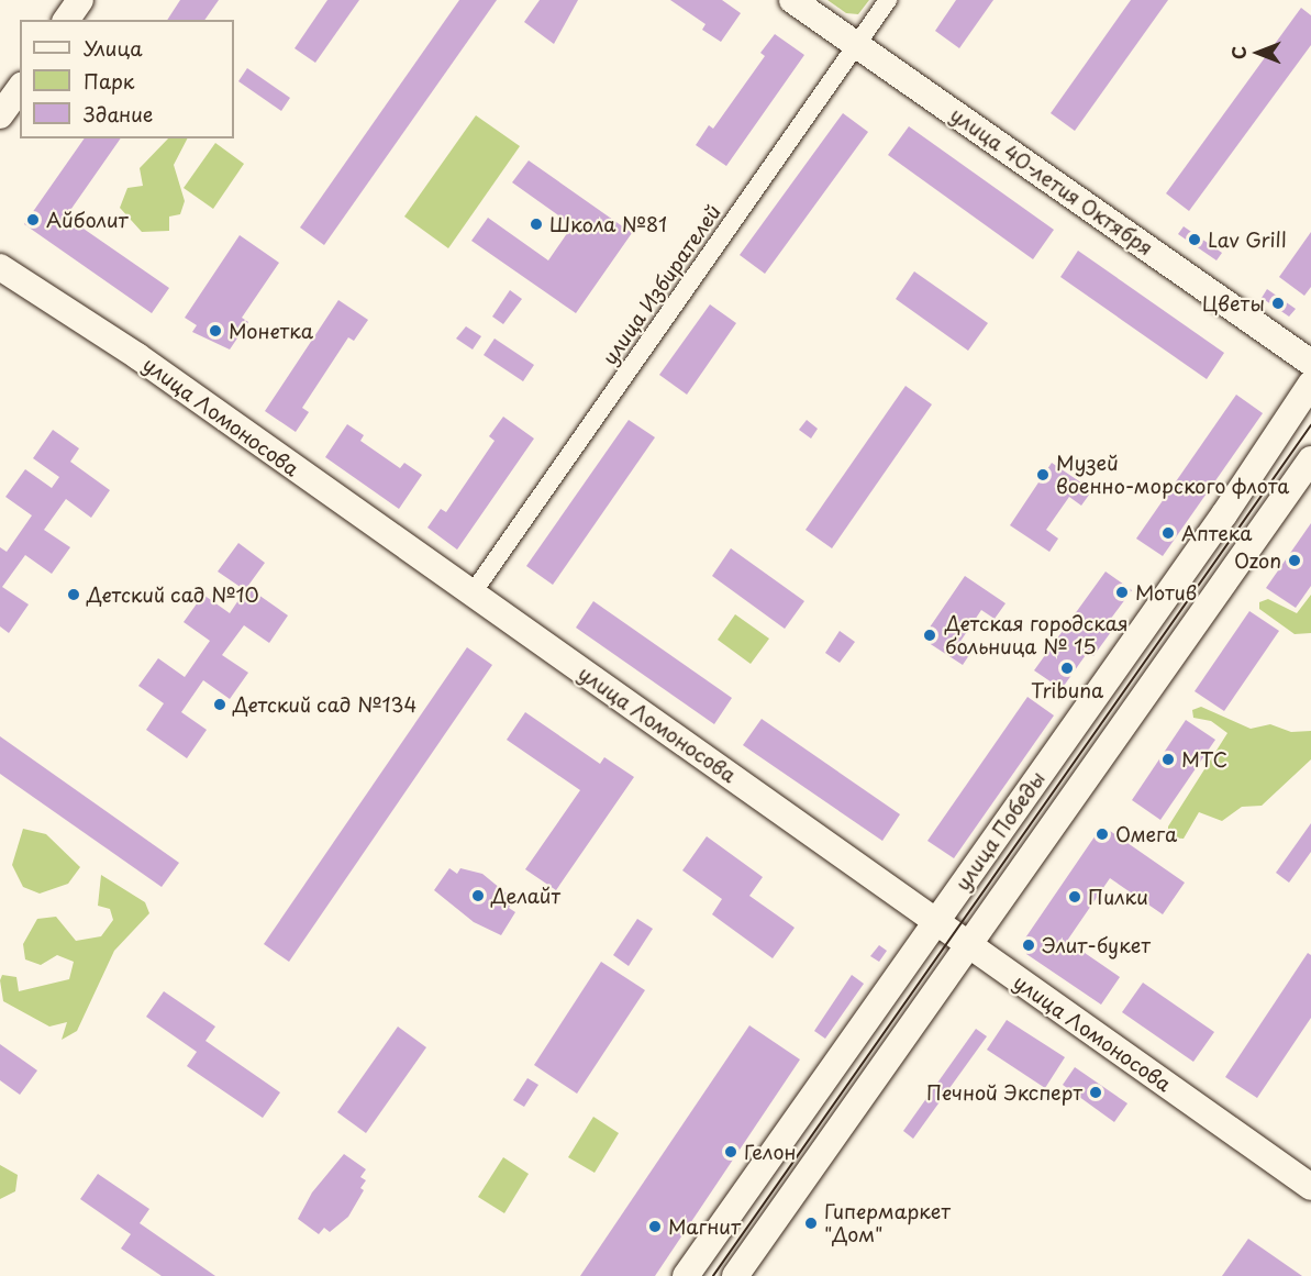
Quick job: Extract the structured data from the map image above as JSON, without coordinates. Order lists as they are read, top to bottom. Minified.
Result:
{"streets":{"main road":["улица 40-летия Октября","улица Ломоносова","улица Победы"],"street":["улица Избирателей"]},"crossings":[["улица 40-летия Октября","улица Избирателей"],["улица Избирателей","улица Ломоносова"],["улица Ломоносова","улица Победы"]],"places":["Айболит","Школа №81","Lav Grill","Цветы","Монетка","Музей военно-морского флота","Аптека","Ozon","Мотив","Детский сад №10","Детская городская больница № 15","Tribuna","Детский сад №134","МТС","Омега","Делайт","Пилки","Элит-букет","Печной Эксперт","Гелон","Гипермаркет \"Дом\"","Магнит"],"legend":["Улица","Парк","Здание"],"north":"left"}
